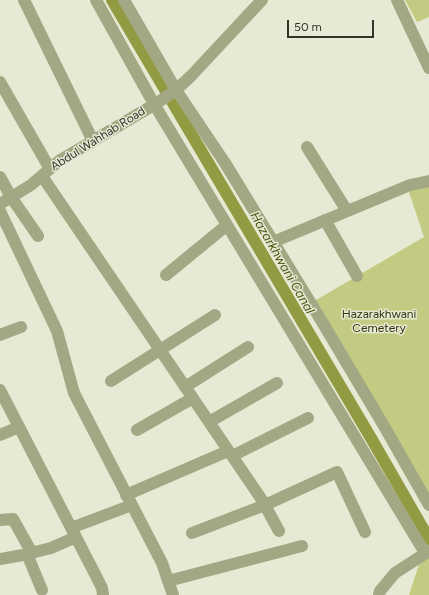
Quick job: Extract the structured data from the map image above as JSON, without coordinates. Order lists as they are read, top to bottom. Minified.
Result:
{"streets":{"street":["Abdul Wahhab Road"]},"water":["Hazarkhwani Canal"],"parks":["Hazarakhwani Cemetery"],"scale_bar":"50 m"}
